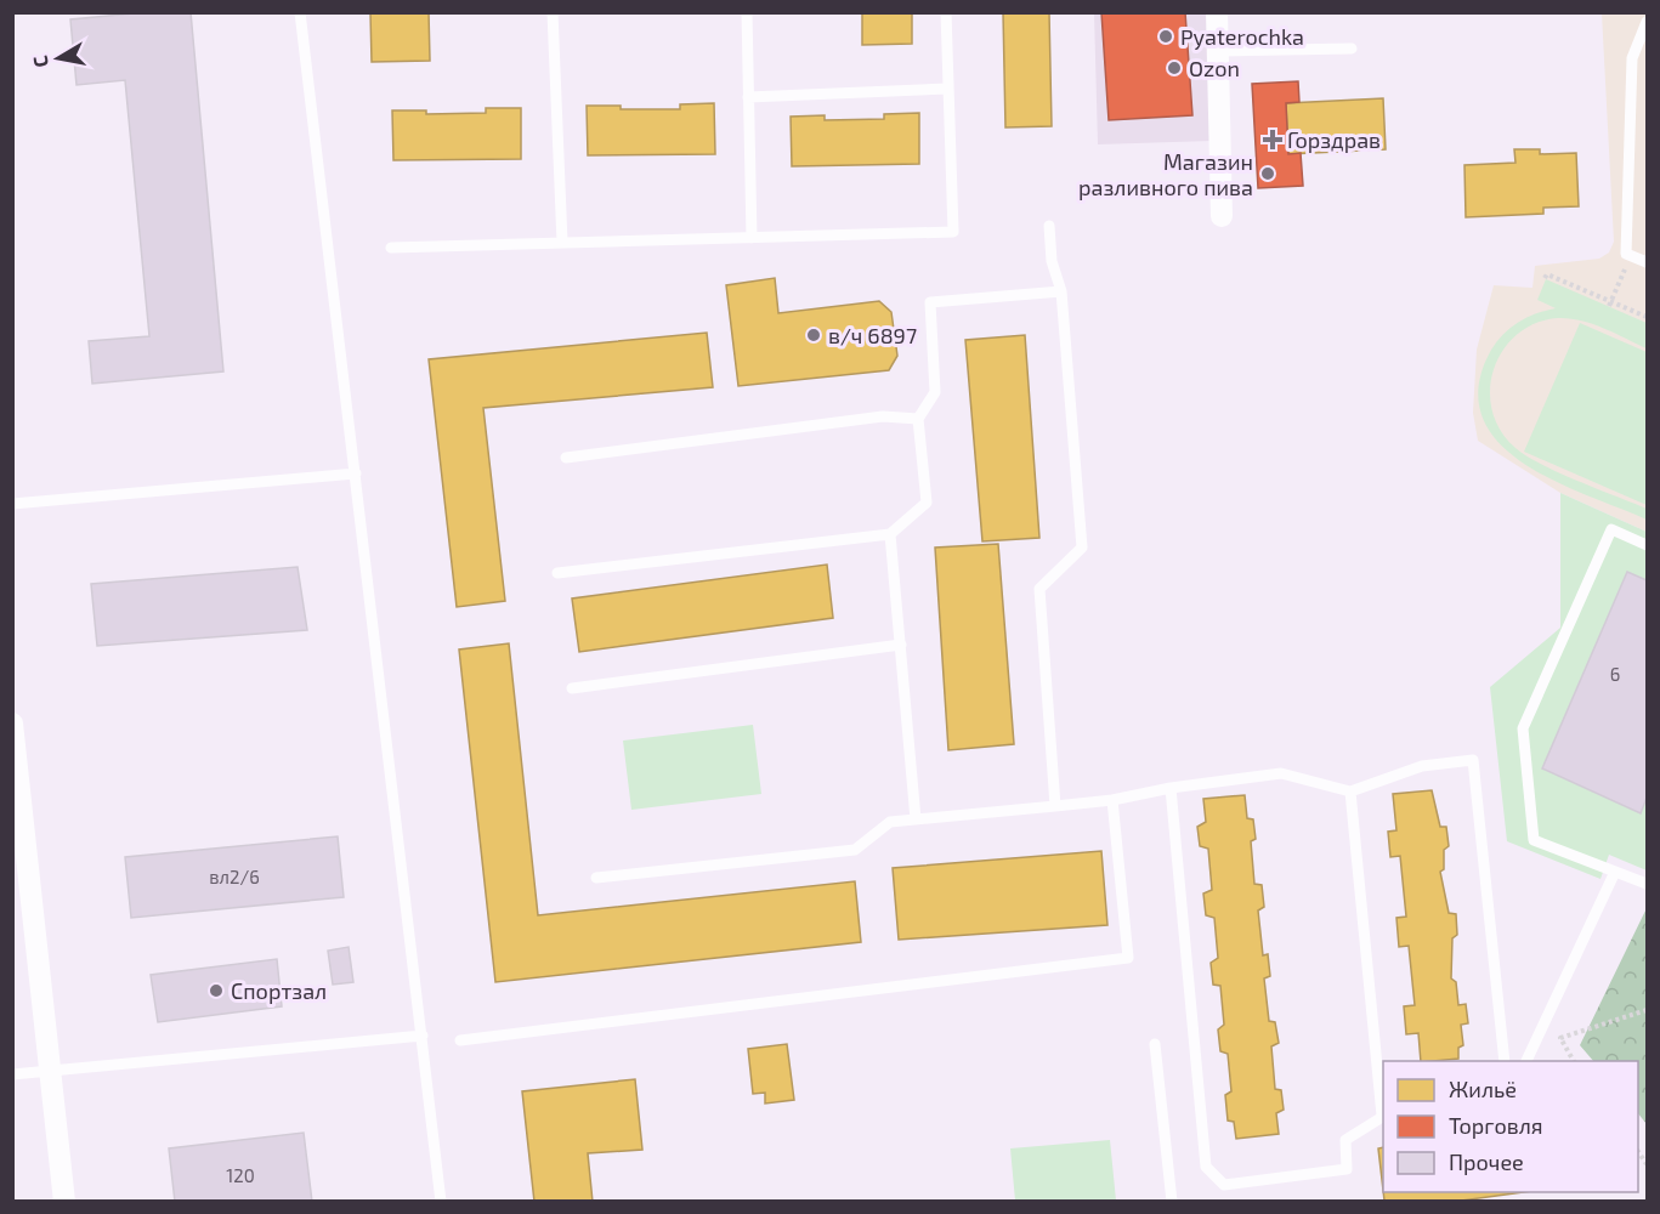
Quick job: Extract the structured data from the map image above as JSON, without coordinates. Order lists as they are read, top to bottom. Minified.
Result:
{"places":{"other":["Pyaterochka","Ozon","Магазин разливного пива","в/ч 6897","Спортзал"],"health":["Горздрав"]},"house_numbers":["6","вл2/6","120"],"legend":["Жильё","Торговля","Прочее"],"north":"left"}
